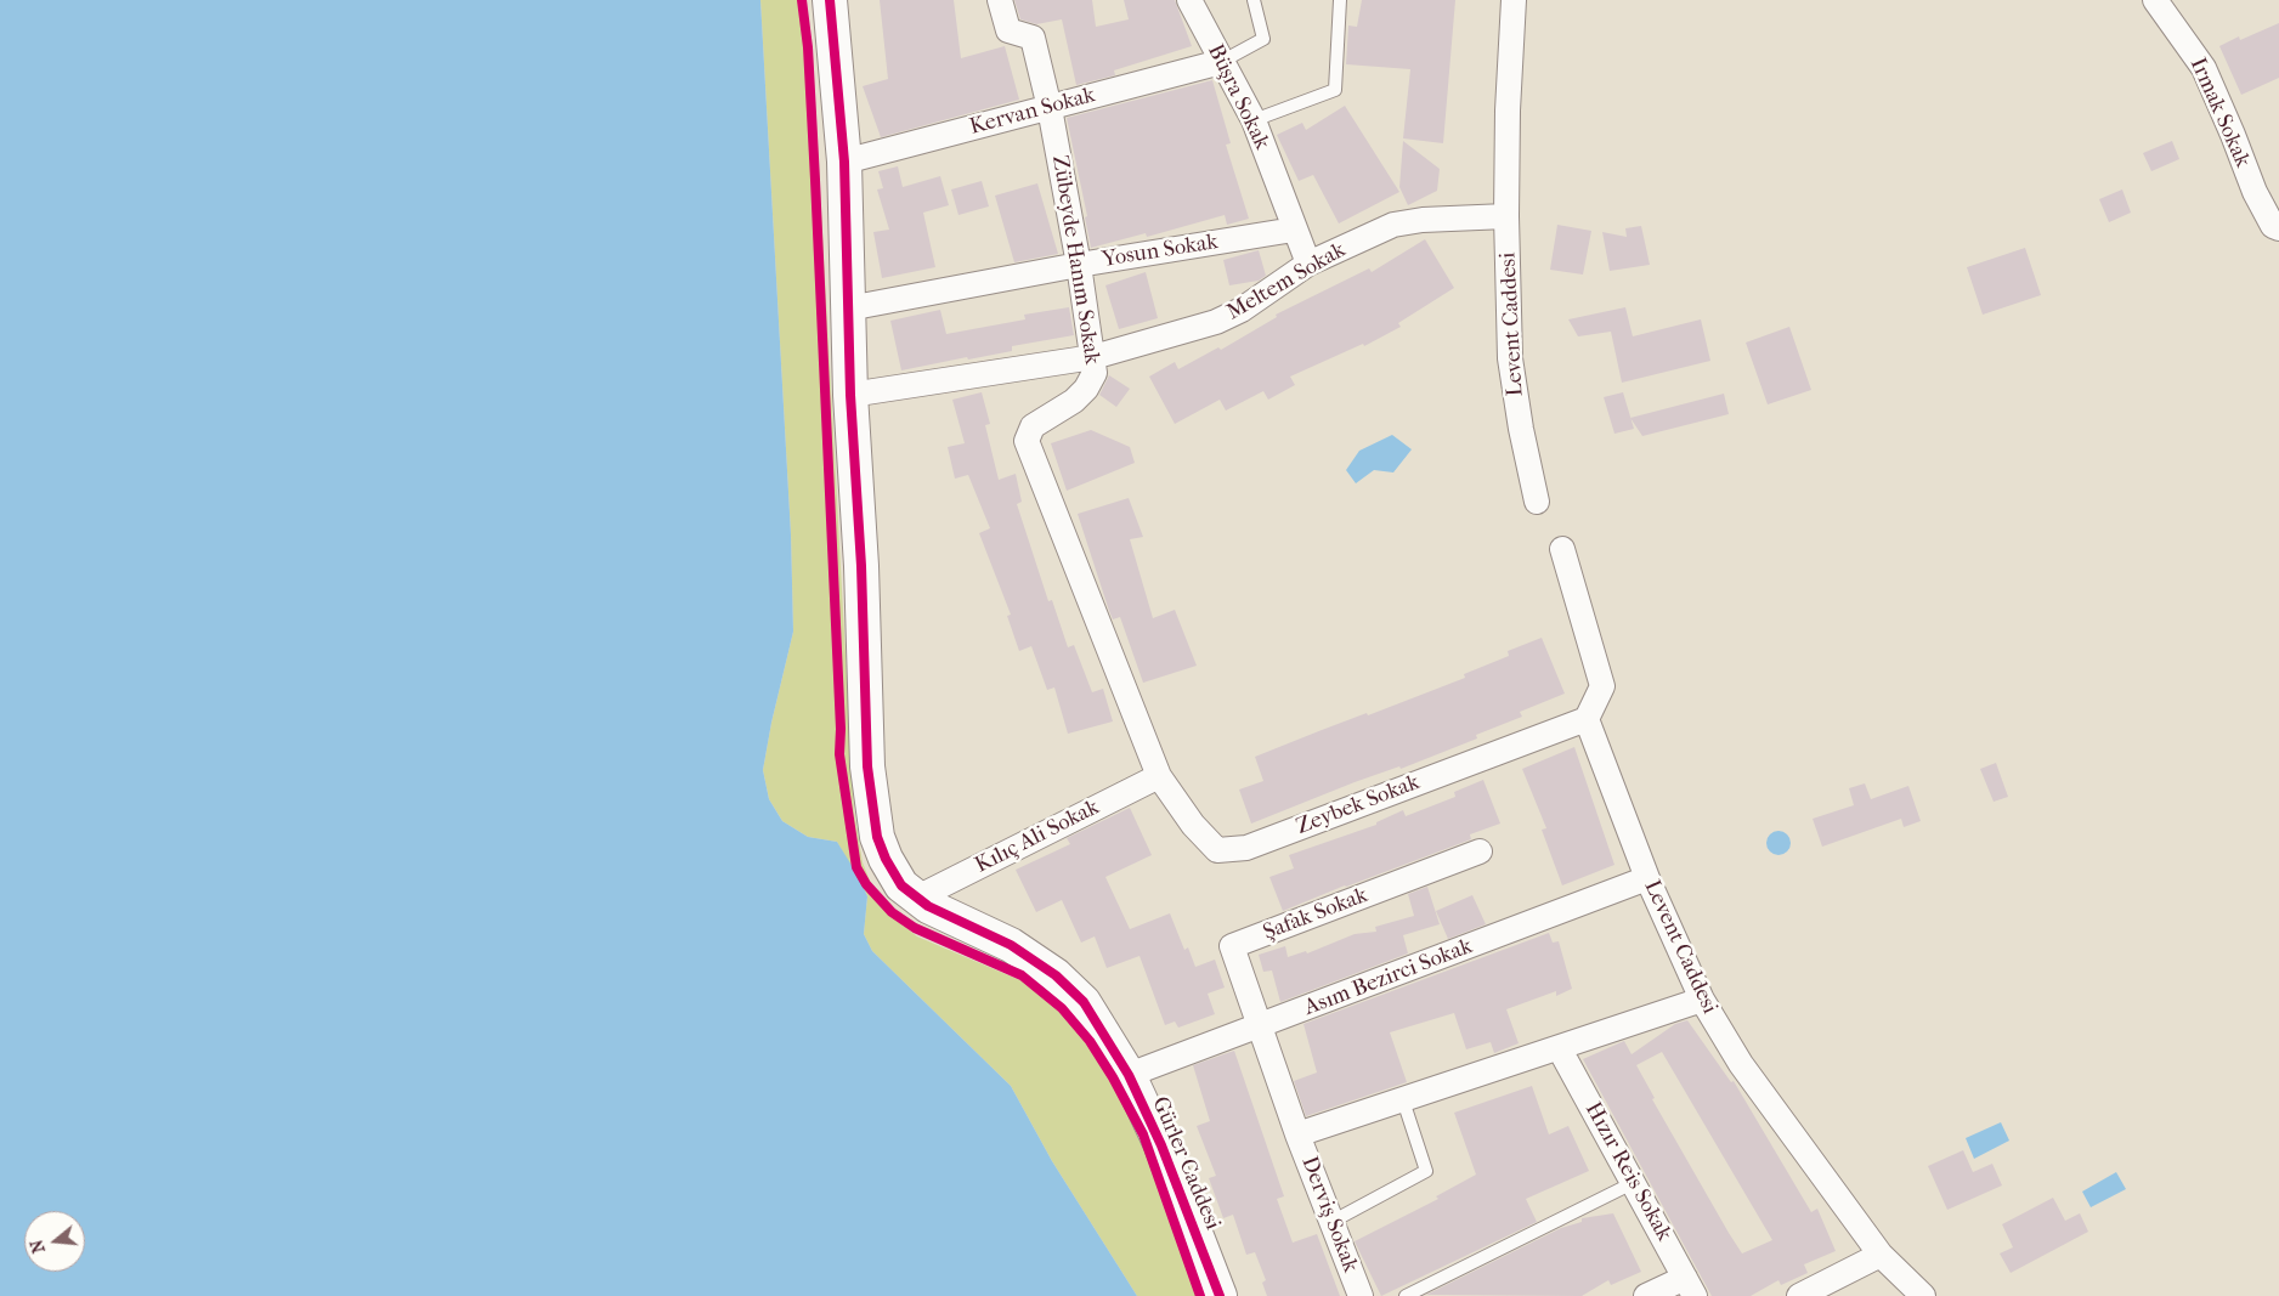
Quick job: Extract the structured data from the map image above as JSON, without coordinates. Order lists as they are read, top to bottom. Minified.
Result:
{"streets":{"street":["Büşra Sokak","Kervan Sokak","Irmak Sokak","Yosun Sokak","Zübeyde Hanım Sokak","Meltem Sokak","Levent Caddesi","Zeybek Sokak","Kılıç Ali Sokak","Şafak Sokak","Asım Bezirci Sokak","Gürler Caddesi","Hızır Reis Sokak","Derviş Sokak"]},"crossings":[["Büşra Sokak","Kervan Sokak"],["Büşra Sokak","Yosun Sokak"],["Büşra Sokak","Meltem Sokak"],["Kervan Sokak","Zübeyde Hanım Sokak"],["Kervan Sokak","Gürler Caddesi"],["Yosun Sokak","Zübeyde Hanım Sokak"],["Yosun Sokak","Gürler Caddesi"],["Zübeyde Hanım Sokak","Meltem Sokak"],["Zübeyde Hanım Sokak","Zeybek Sokak"],["Zübeyde Hanım Sokak","Kılıç Ali Sokak"],["Meltem Sokak","Levent Caddesi"],["Meltem Sokak","Gürler Caddesi"],["Levent Caddesi","Zeybek Sokak"],["Levent Caddesi","Asım Bezirci Sokak"],["Zeybek Sokak","Kılıç Ali Sokak"],["Kılıç Ali Sokak","Gürler Caddesi"],["Şafak Sokak","Asım Bezirci Sokak"],["Şafak Sokak","Derviş Sokak"],["Asım Bezirci Sokak","Gürler Caddesi"],["Asım Bezirci Sokak","Derviş Sokak"]],"north":"left"}
